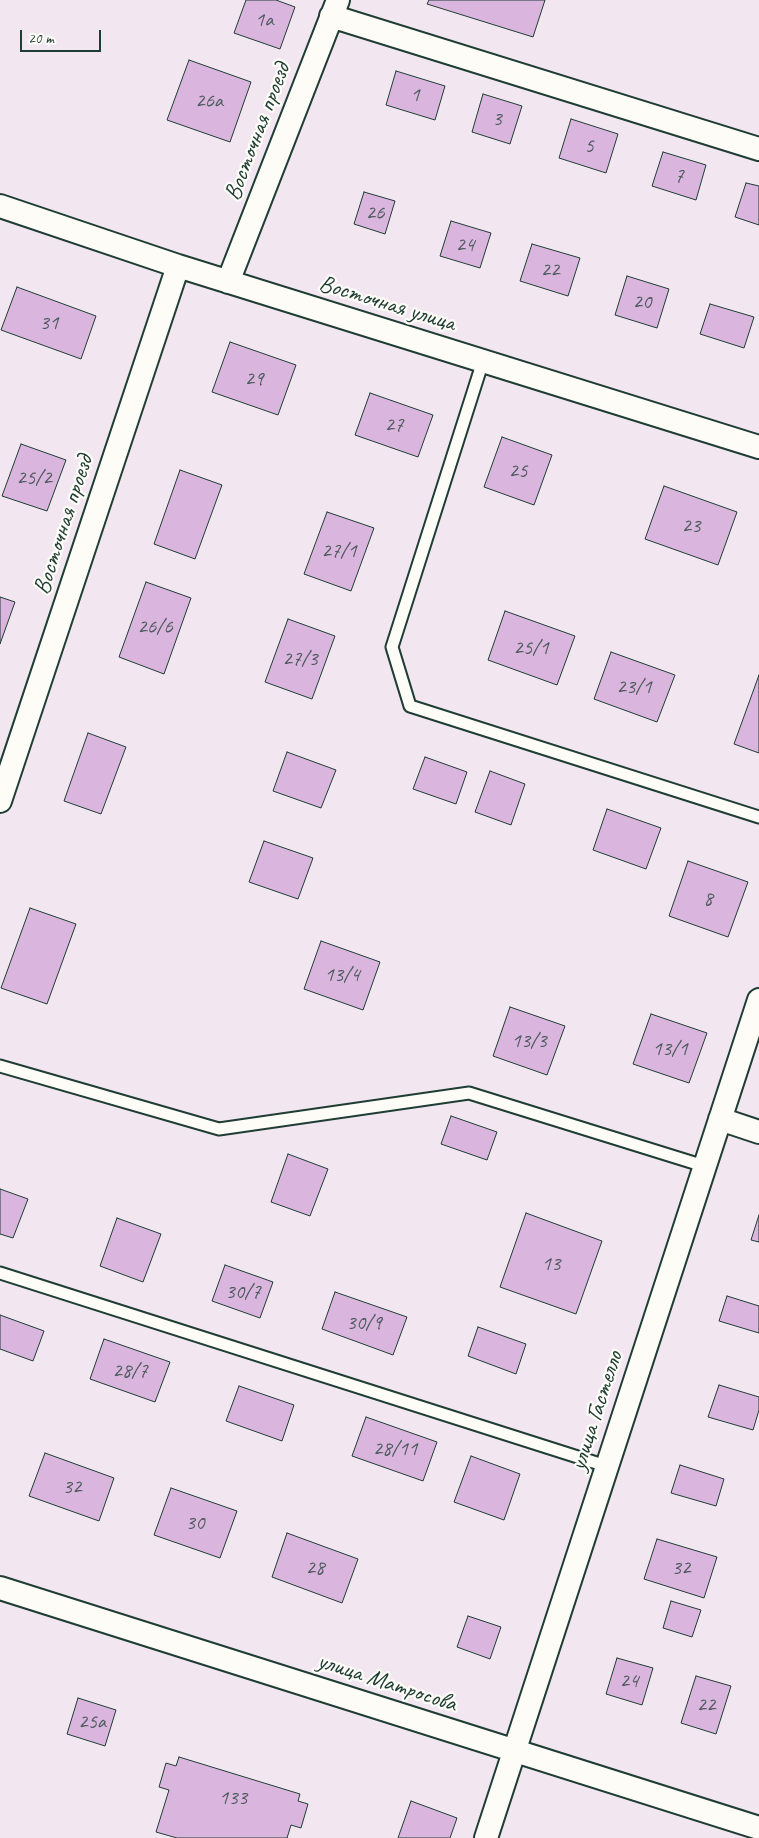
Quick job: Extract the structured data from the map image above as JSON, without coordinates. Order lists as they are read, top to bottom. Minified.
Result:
{"streets":{"street":["Восточная проезд","Восточная улица","улица Гастелло","улица Матросова"]},"crossings":[["Восточная проезд","Восточная улица"],["улица Гастелло","улица Матросова"]],"house_numbers":["1а","1","26а","3","5","7","26","24","22","20","31","29","27","25","25/2","23","27/1","26/6","25/1","27/3","23/1","8","13/4","13/3","13/1","13","30/7","30/9","28/7","28/11","32","30","28","32","24","22","25а","133"],"scale_bar":"20 m"}
